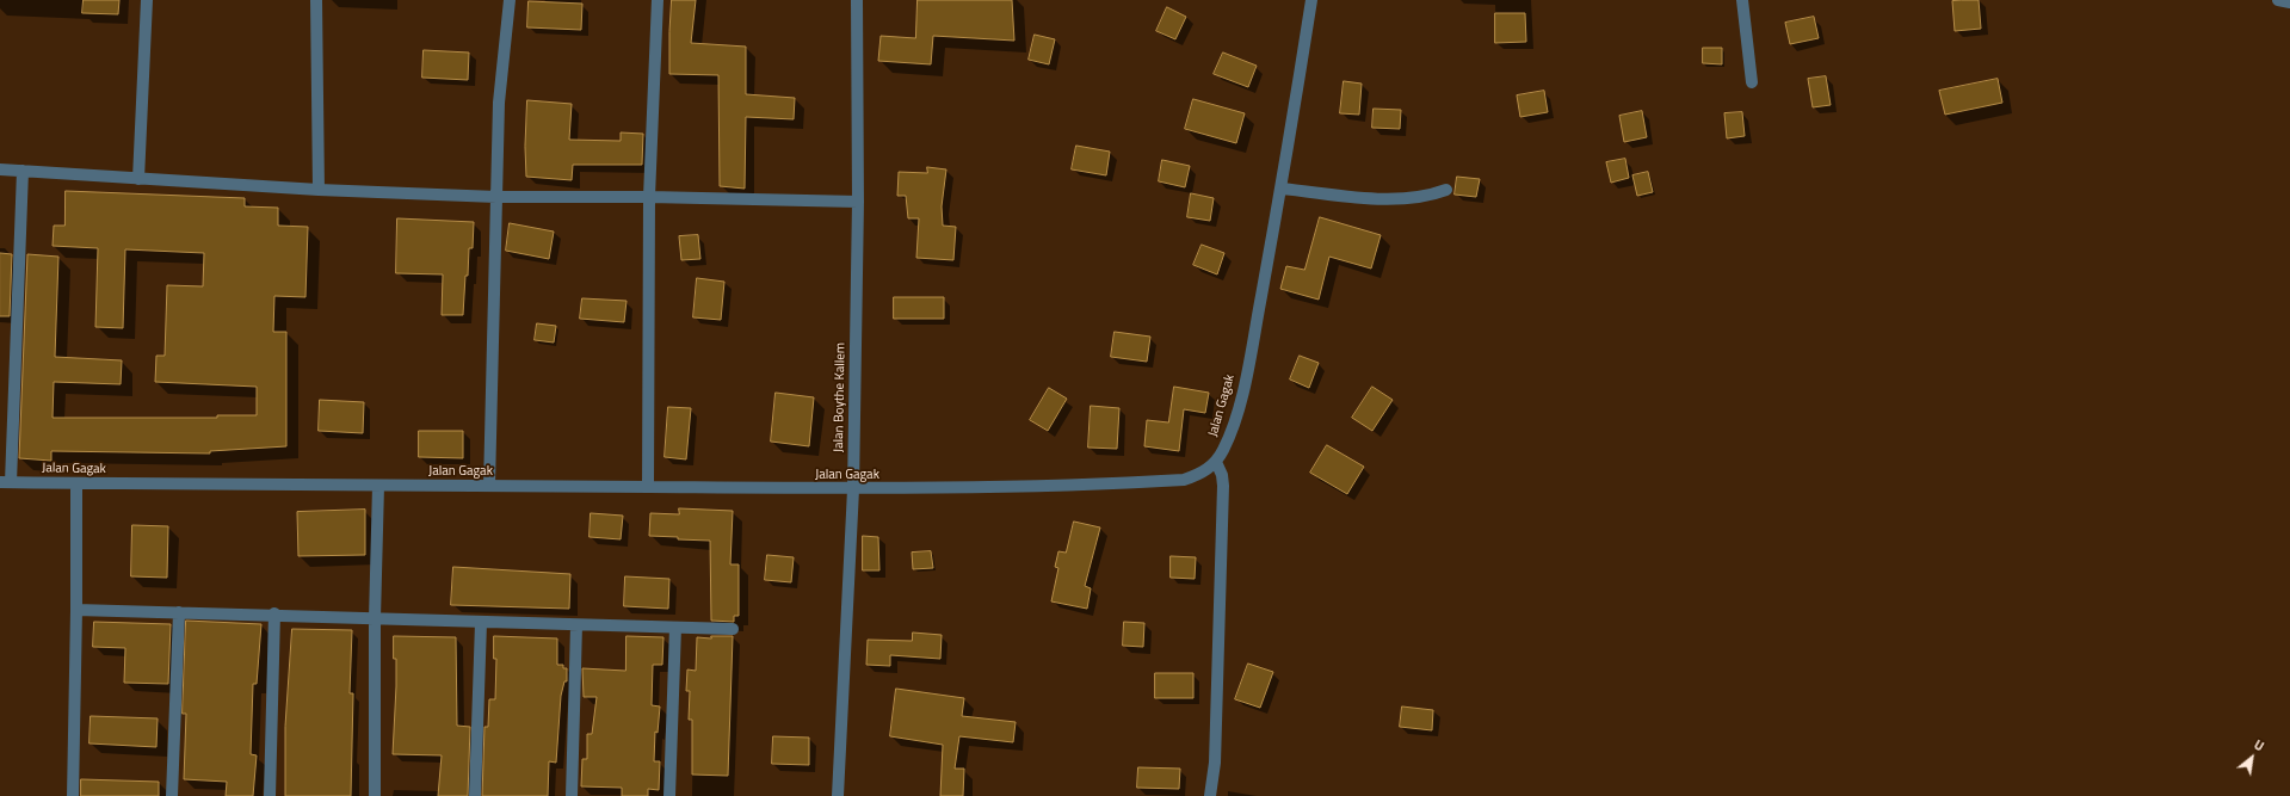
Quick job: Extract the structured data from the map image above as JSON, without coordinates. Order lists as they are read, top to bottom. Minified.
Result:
{"streets":{"street":["Jalan Boythe Kallem","Jalan Gagak"]},"crossings":[["Jalan Boythe Kallem","Jalan Gagak"]],"north":"top right"}
